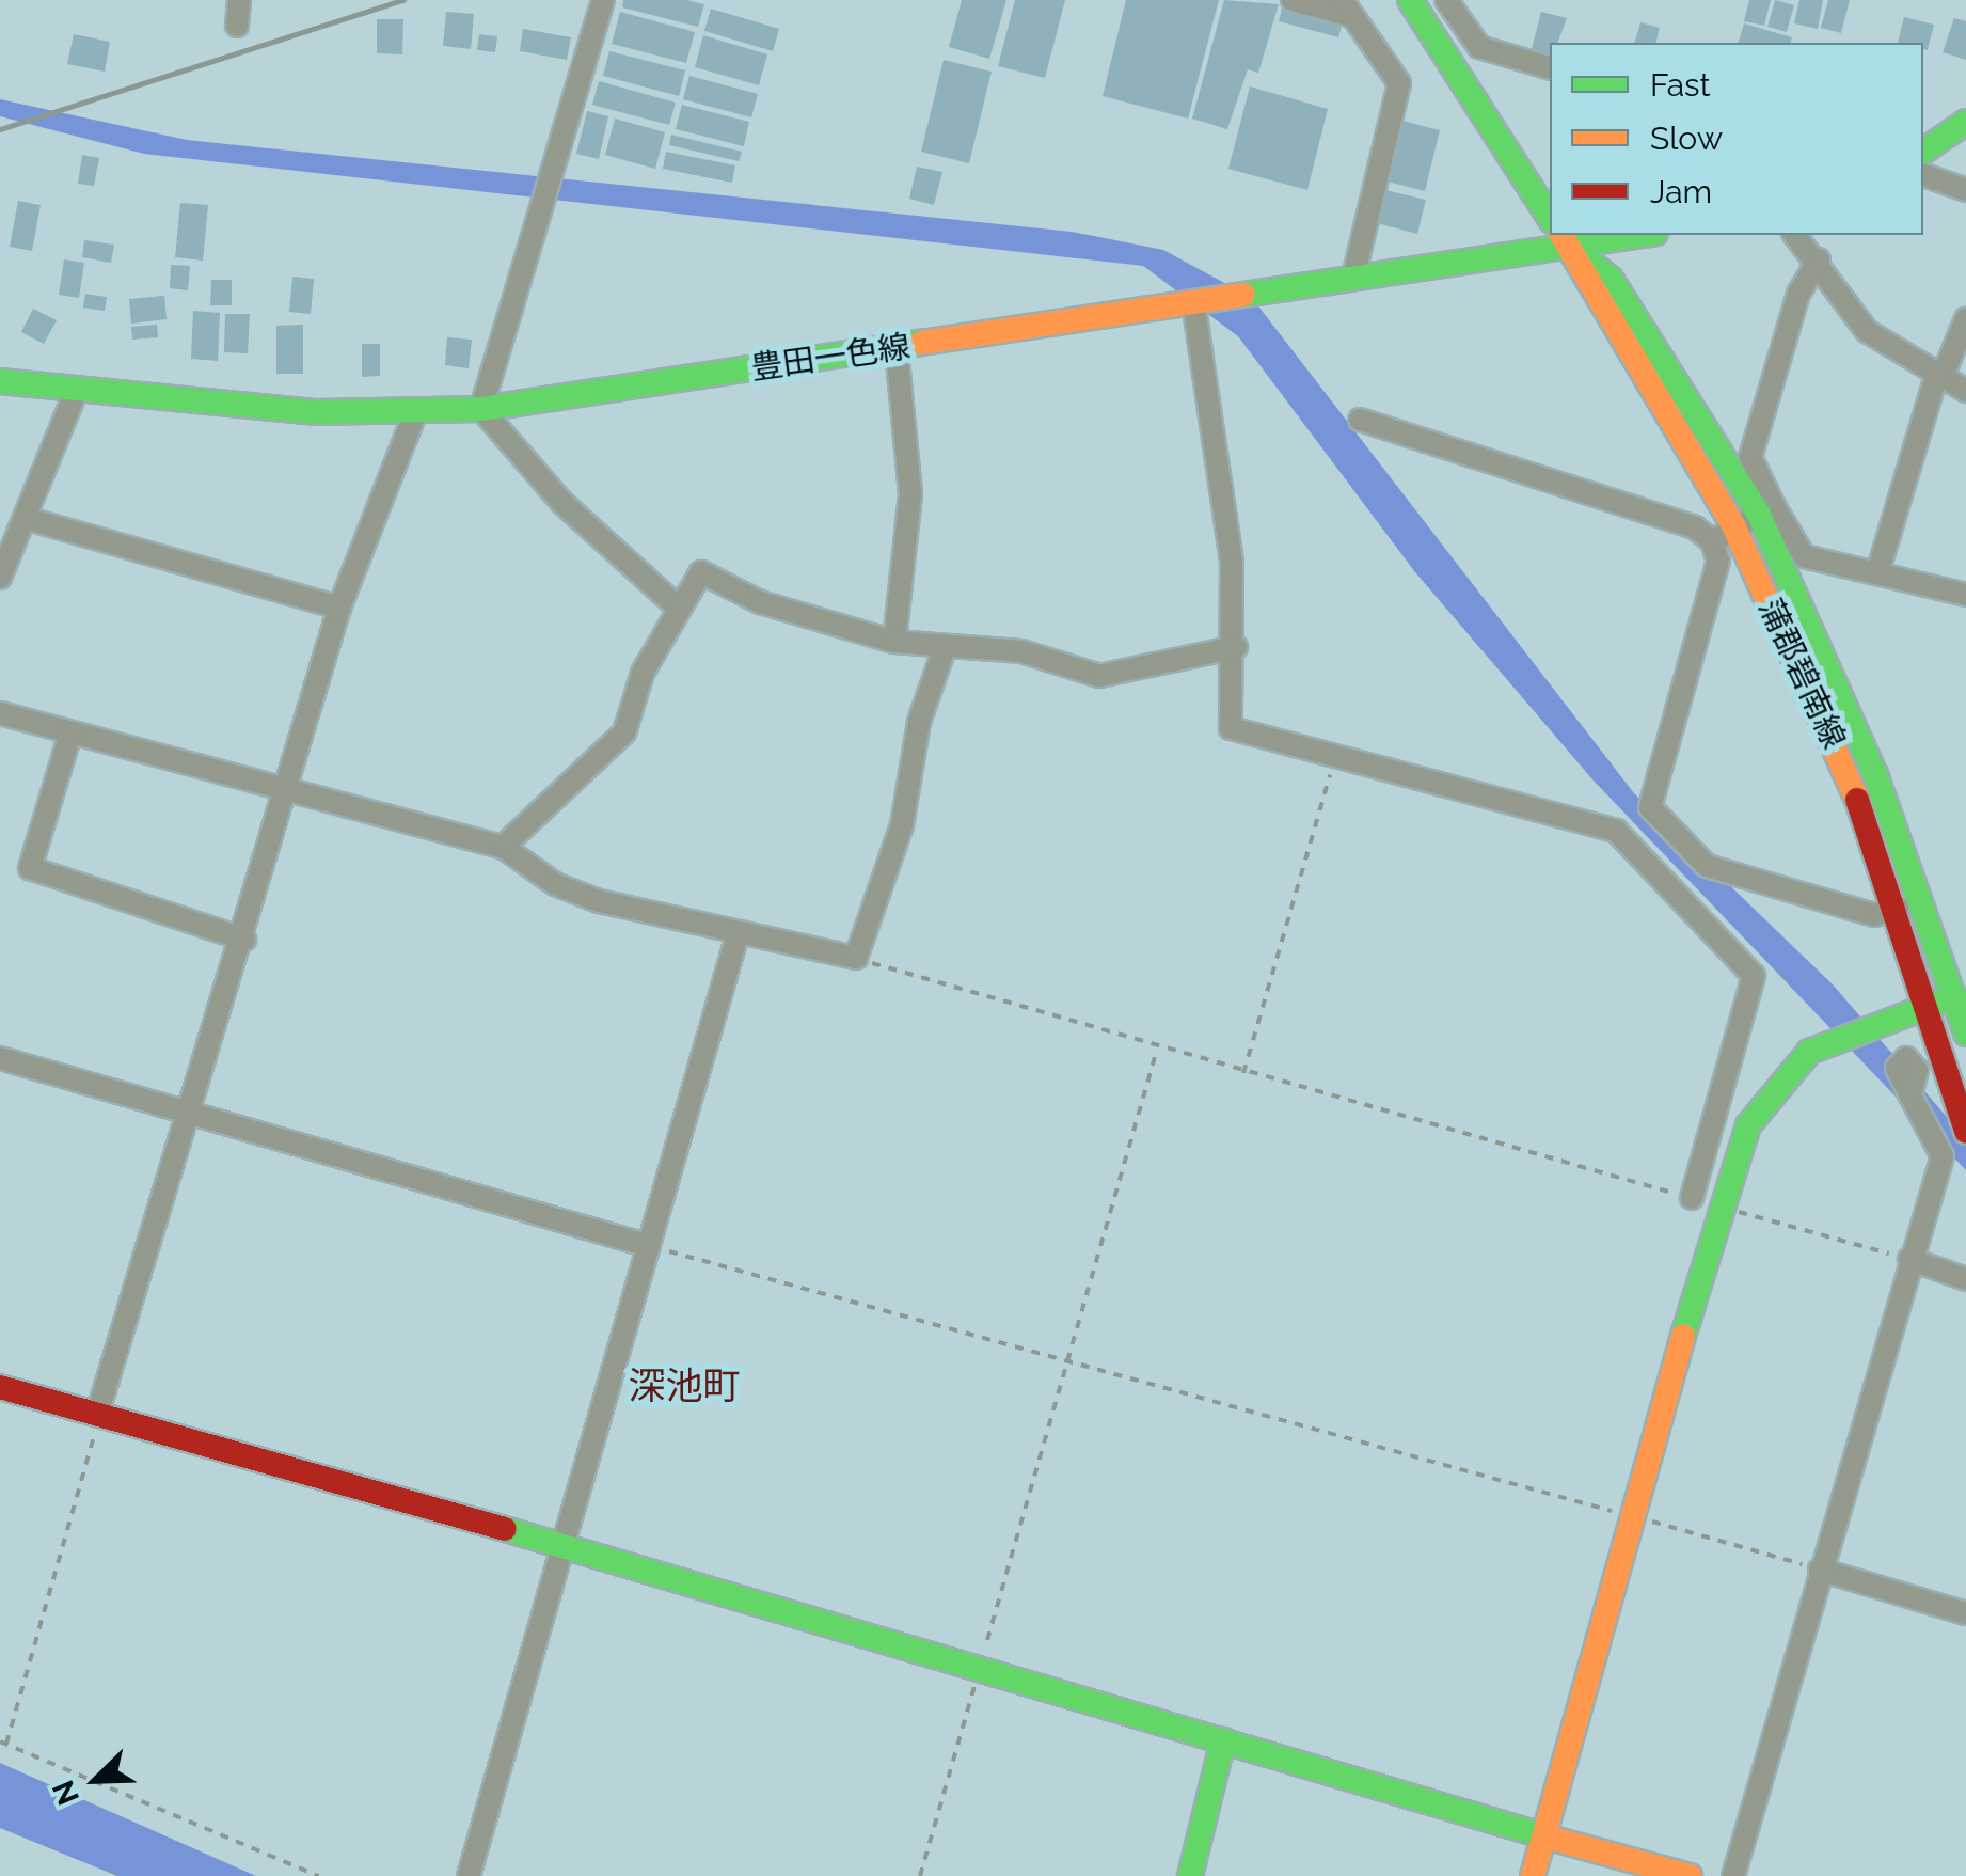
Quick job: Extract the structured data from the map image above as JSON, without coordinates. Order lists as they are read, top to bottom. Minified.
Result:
{"streets":{"main road":["豊田一色線","蒲郡碧南線"]},"crossings":[["豊田一色線","蒲郡碧南線"]],"districts":["深池町"],"legend":["Fast","Slow","Jam"],"north":"bottom left"}
